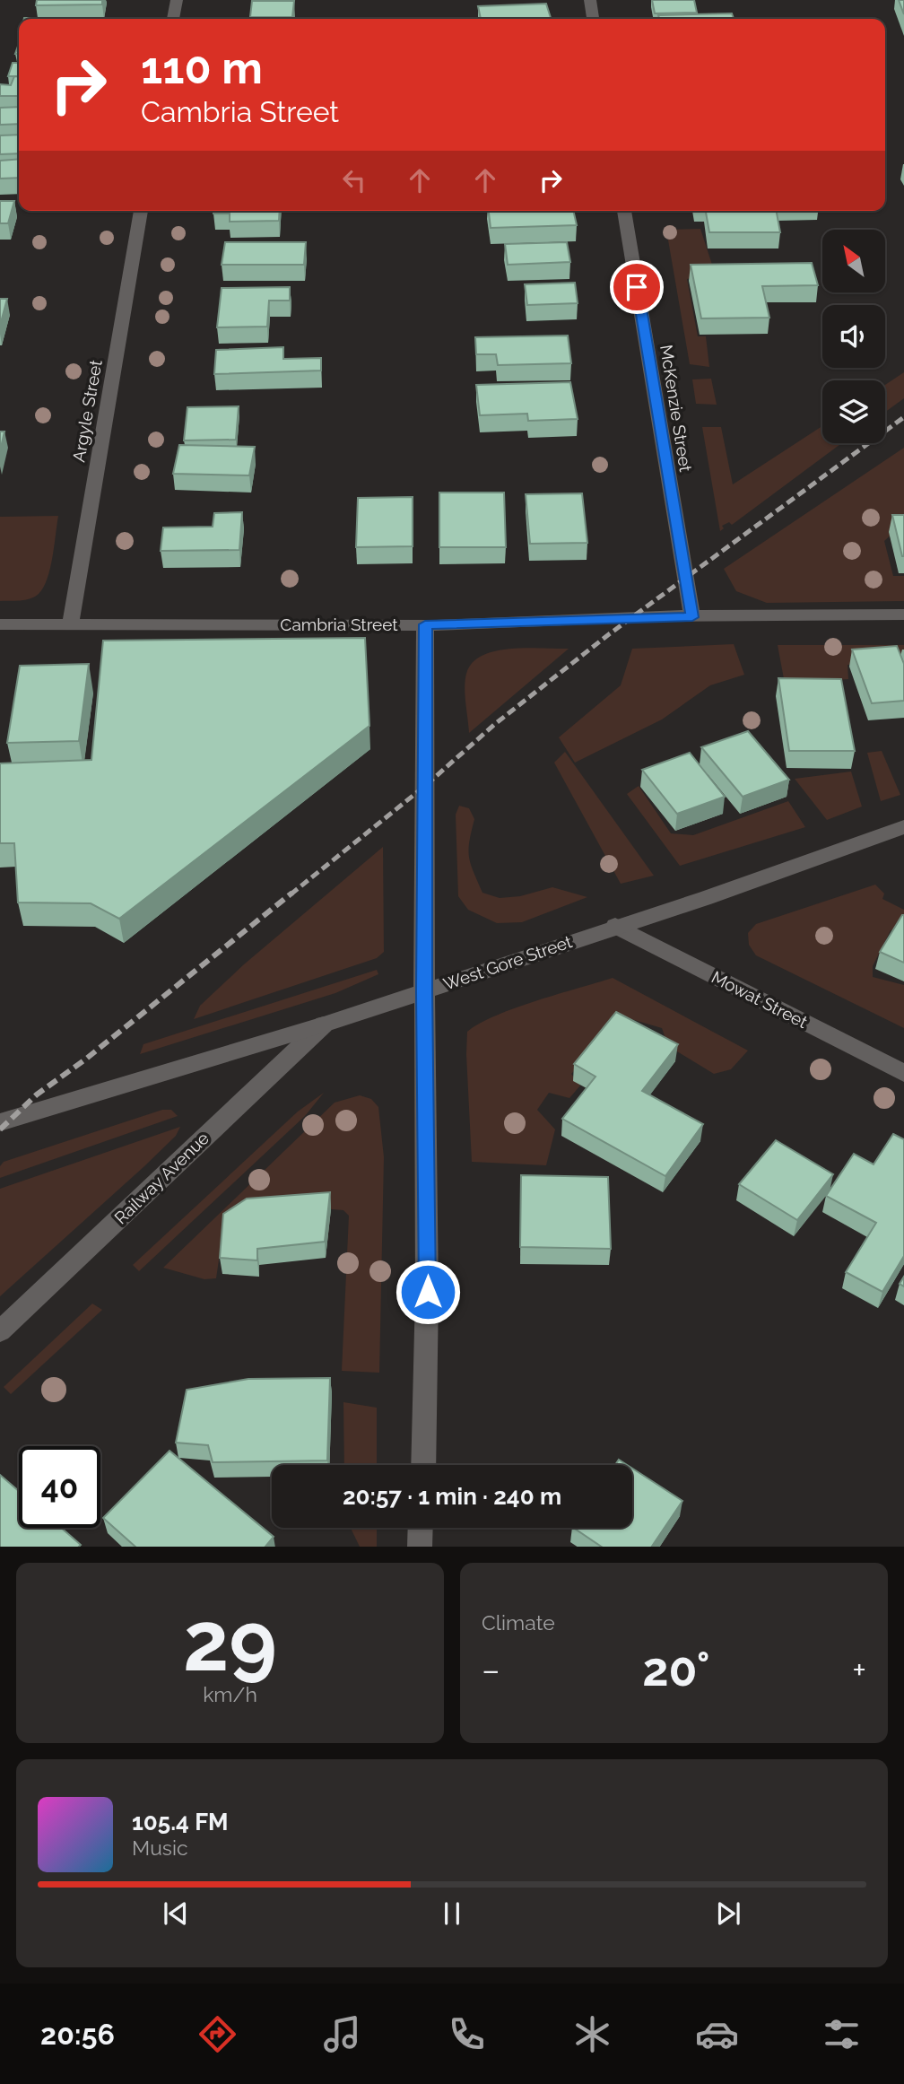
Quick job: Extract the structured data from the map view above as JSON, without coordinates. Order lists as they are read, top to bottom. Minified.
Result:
{"streets":{"street":["McKenzie Street","Argyle Street","Cambria Street","West Gore Street","Mowat Street","Railway Avenue"]},"crossings":[["McKenzie Street","Cambria Street"],["Argyle Street","Cambria Street"],["West Gore Street","Mowat Street"],["West Gore Street","Railway Avenue"]],"north":"top left","page":{"turn":["110 m","Cambria Street"],"limit":"40","trip":"20:57 · 1 min · 240 m","tile":[["29","km/h"],"Climate"],"heat":["−","20°","+"],"song":["105.4 FM","Music"],"tabs":"20:56"}}
